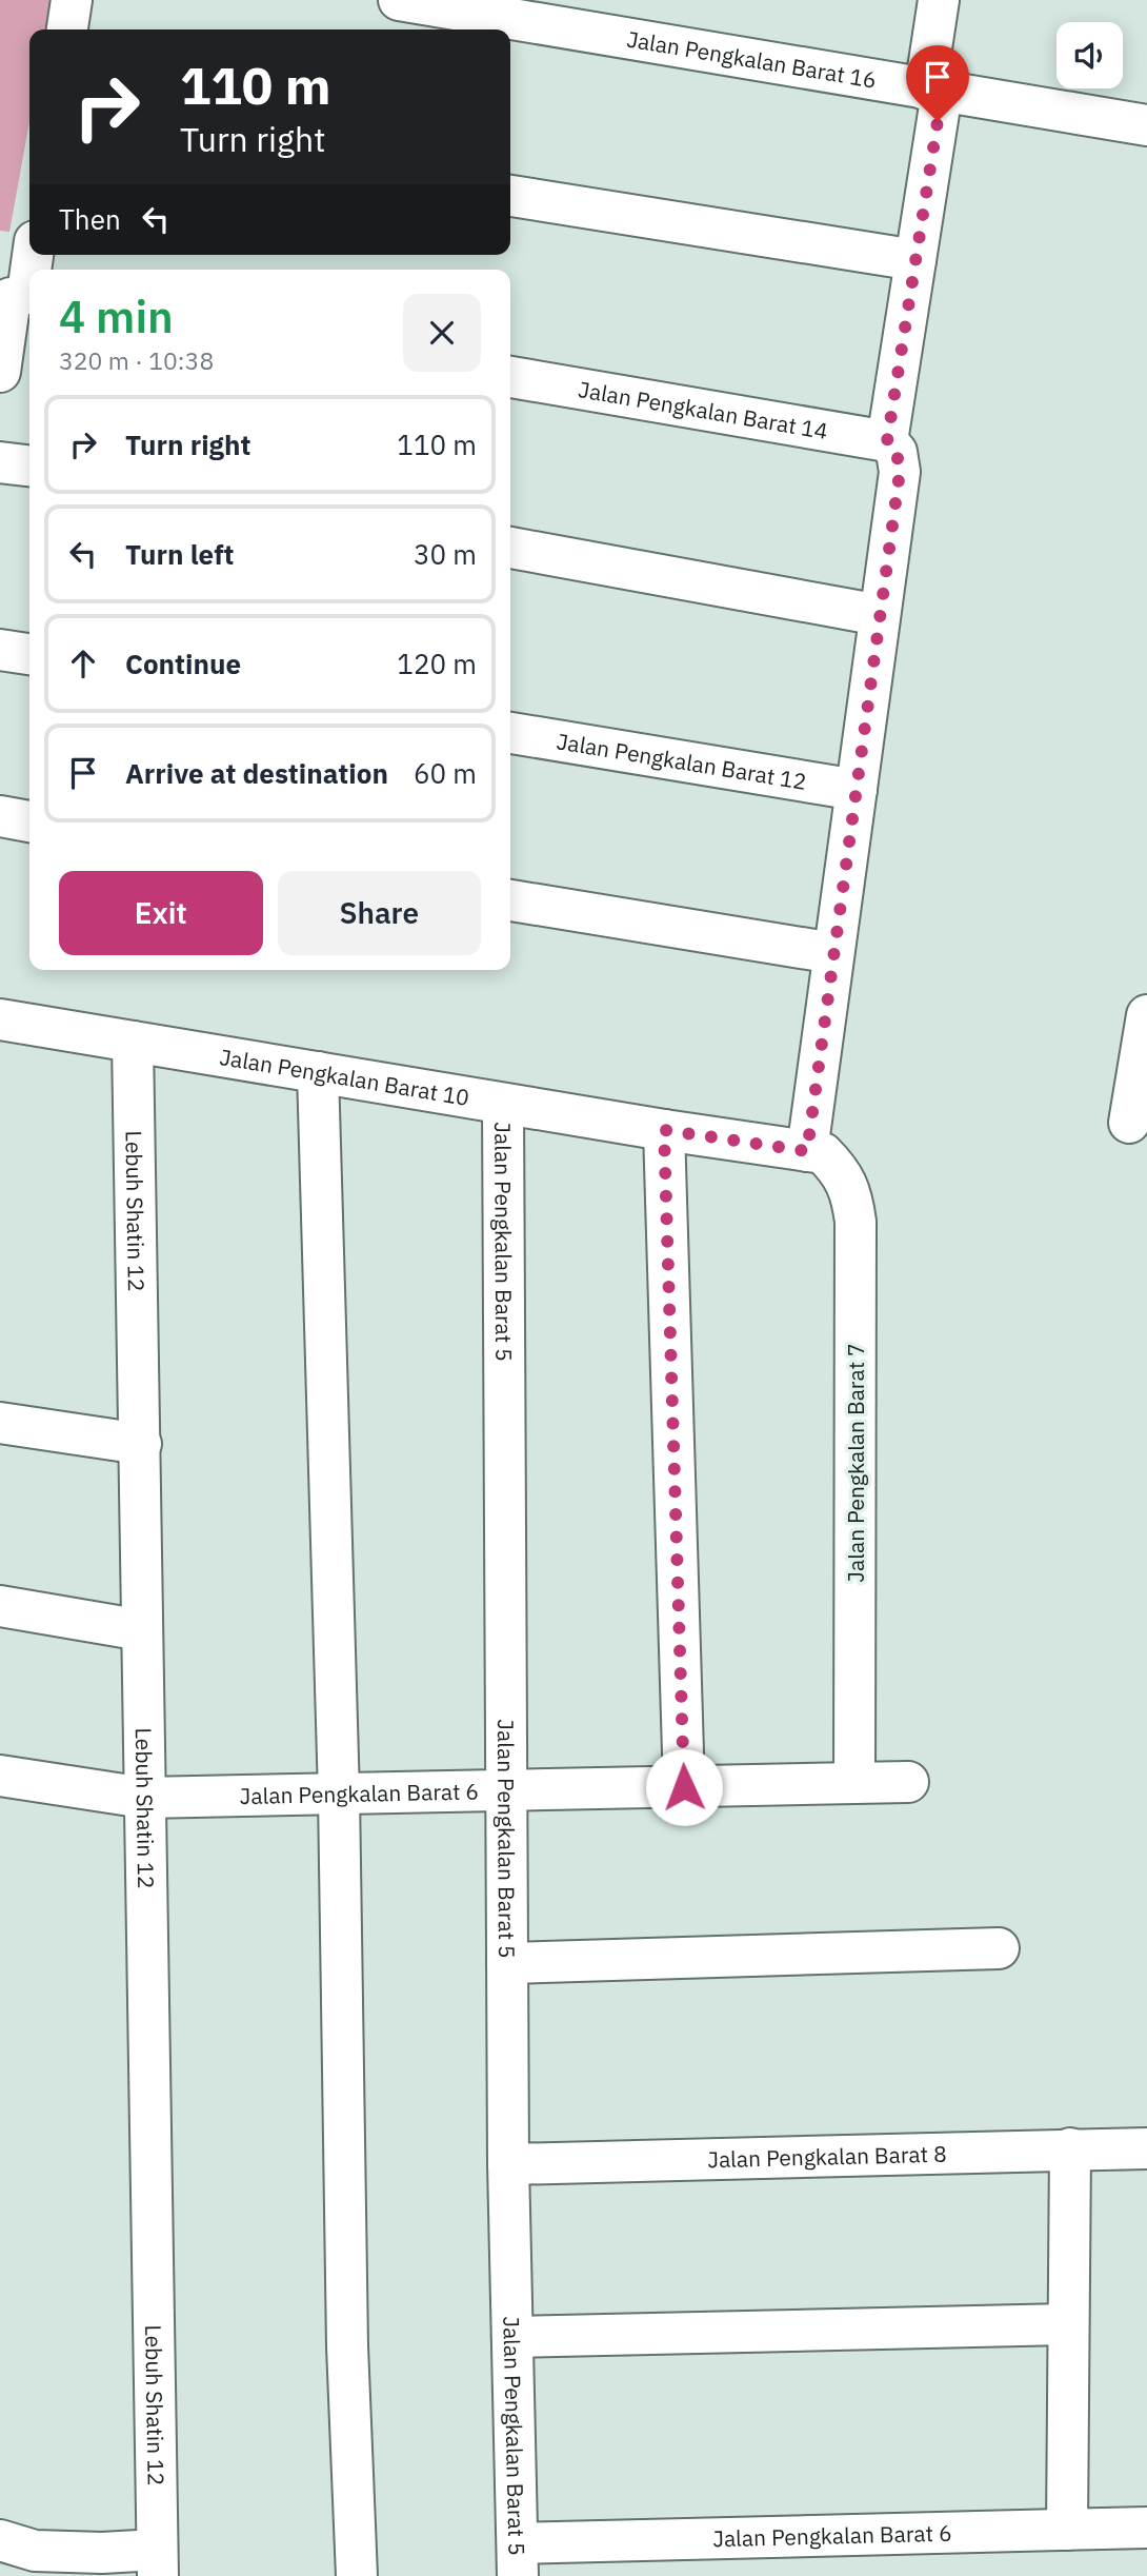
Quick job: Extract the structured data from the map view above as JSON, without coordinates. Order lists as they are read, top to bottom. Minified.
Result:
{"streets":{"street":["Jalan Pengkalan Barat 16","Jalan Pengkalan Barat 14","Jalan Pengkalan Barat 12","Jalan Pengkalan Barat 10","Lebuh Shatin 12","Jalan Pengkalan Barat 5","Jalan Pengkalan Barat 7","Jalan Pengkalan Barat 6","Jalan Pengkalan Barat 8"]},"crossings":[["Jalan Pengkalan Barat 10","Lebuh Shatin 12"],["Jalan Pengkalan Barat 10","Jalan Pengkalan Barat 5"],["Jalan Pengkalan Barat 10","Jalan Pengkalan Barat 7"],["Lebuh Shatin 12","Jalan Pengkalan Barat 6"],["Jalan Pengkalan Barat 5","Jalan Pengkalan Barat 6"],["Jalan Pengkalan Barat 5","Jalan Pengkalan Barat 8"],["Jalan Pengkalan Barat 7","Jalan Pengkalan Barat 6"]],"page":{"turn":["110 m","Turn right"],"then":"Then","heading":["4 min","320 m · 10:38"],"list":[{"name":"Turn right","value":"110 m"},{"name":"Turn left","value":"30 m"},{"name":"Continue","value":"120 m"},{"name":"Arrive at destination","value":"60 m"}],"buttons":["Exit","Share"]}}
